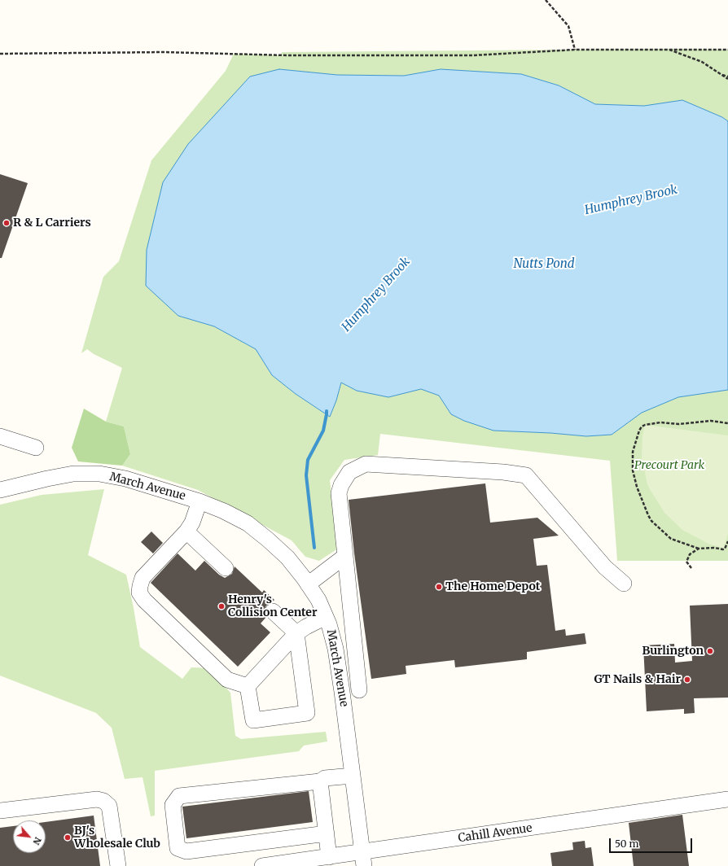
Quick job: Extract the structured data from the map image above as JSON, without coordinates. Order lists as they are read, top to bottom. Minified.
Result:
{"streets":{"street":["March Avenue","Cahill Avenue"]},"crossings":[["March Avenue","Cahill Avenue"]],"water":["Humphrey Brook","Nutts Pond"],"parks":["Precourt Park"],"places":["R & L Carriers","The Home Depot","Henry's Collision Center","Burlington","GT Nails & Hair","BJ's Wholesale Club"],"scale_bar":"50 m","north":"bottom right"}
